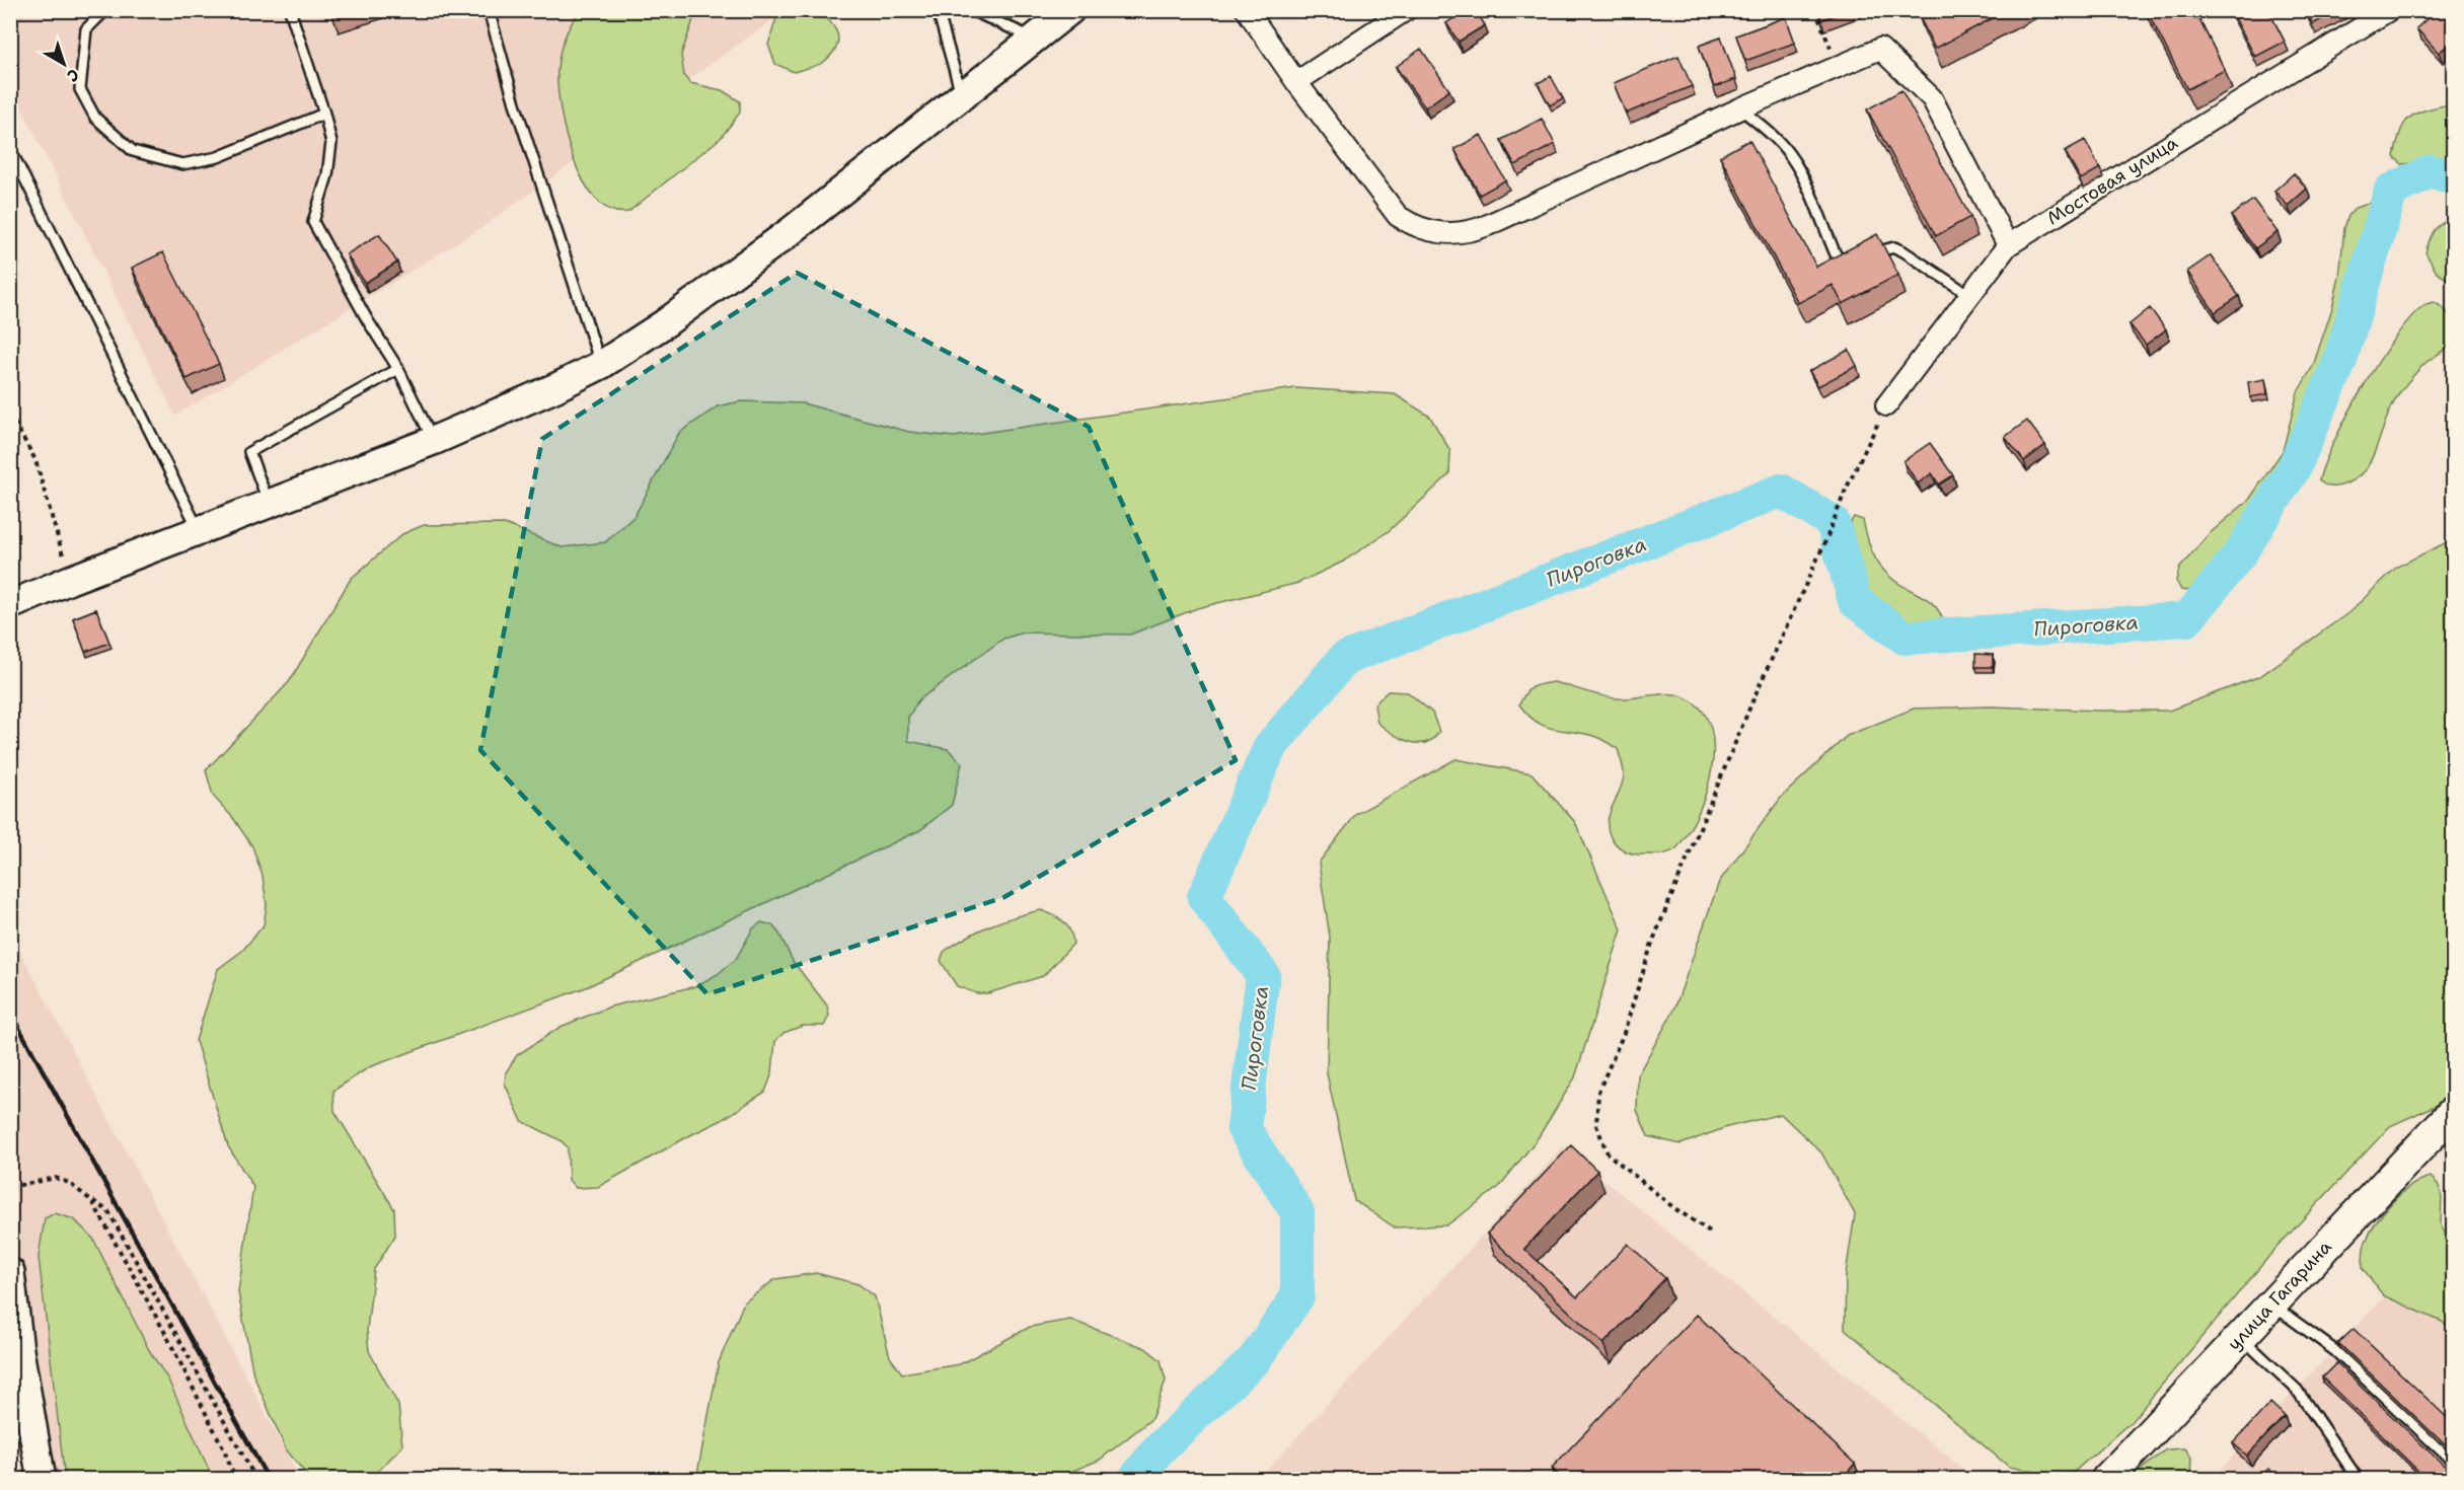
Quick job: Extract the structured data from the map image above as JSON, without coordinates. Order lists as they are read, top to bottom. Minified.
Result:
{"streets":{"main road":["улица Гагарина"],"street":["Мостовая улица"]},"water":["Пироговка"],"north":"bottom right"}
